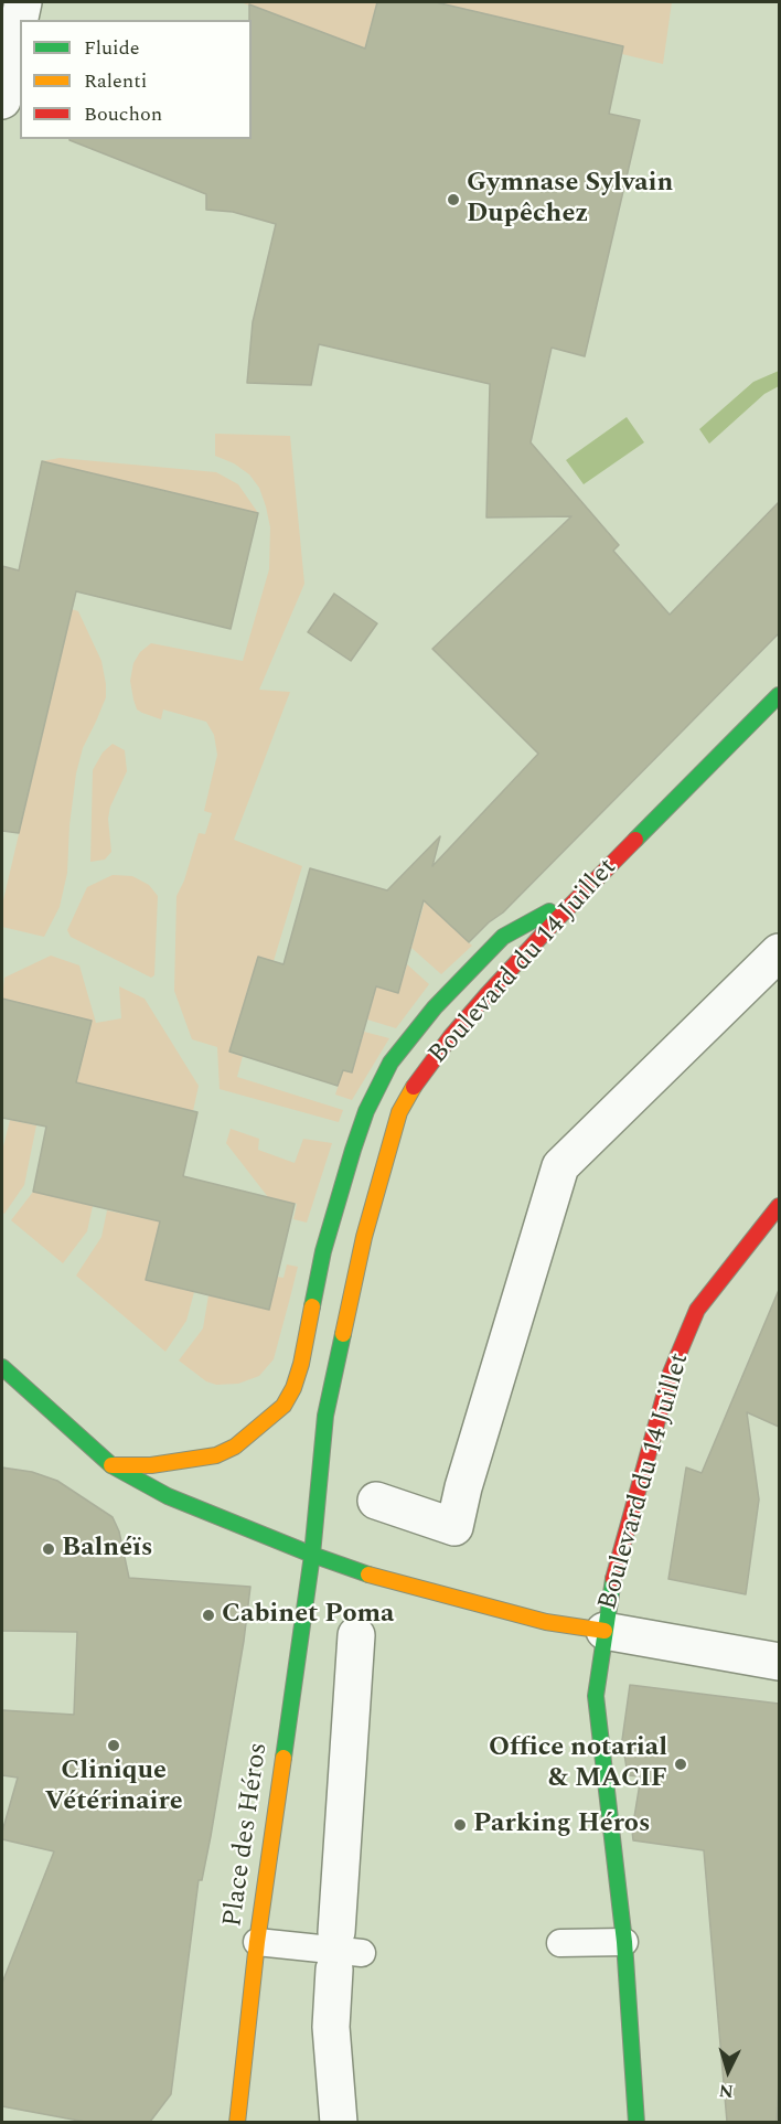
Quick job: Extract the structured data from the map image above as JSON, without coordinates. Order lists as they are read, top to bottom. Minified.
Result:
{"streets":{"main road":["Boulevard du 14 Juillet","Place des Héros"]},"crossings":[["Boulevard du 14 Juillet","Place des Héros"]],"places":["Gymnase Sylvain Dupêchez","Balnéïs","Cabinet Poma","Clinique Vétérinaire","Office notarial & MACIF","Parking Héros"],"legend":["Fluide","Ralenti","Bouchon"],"north":"bottom"}
